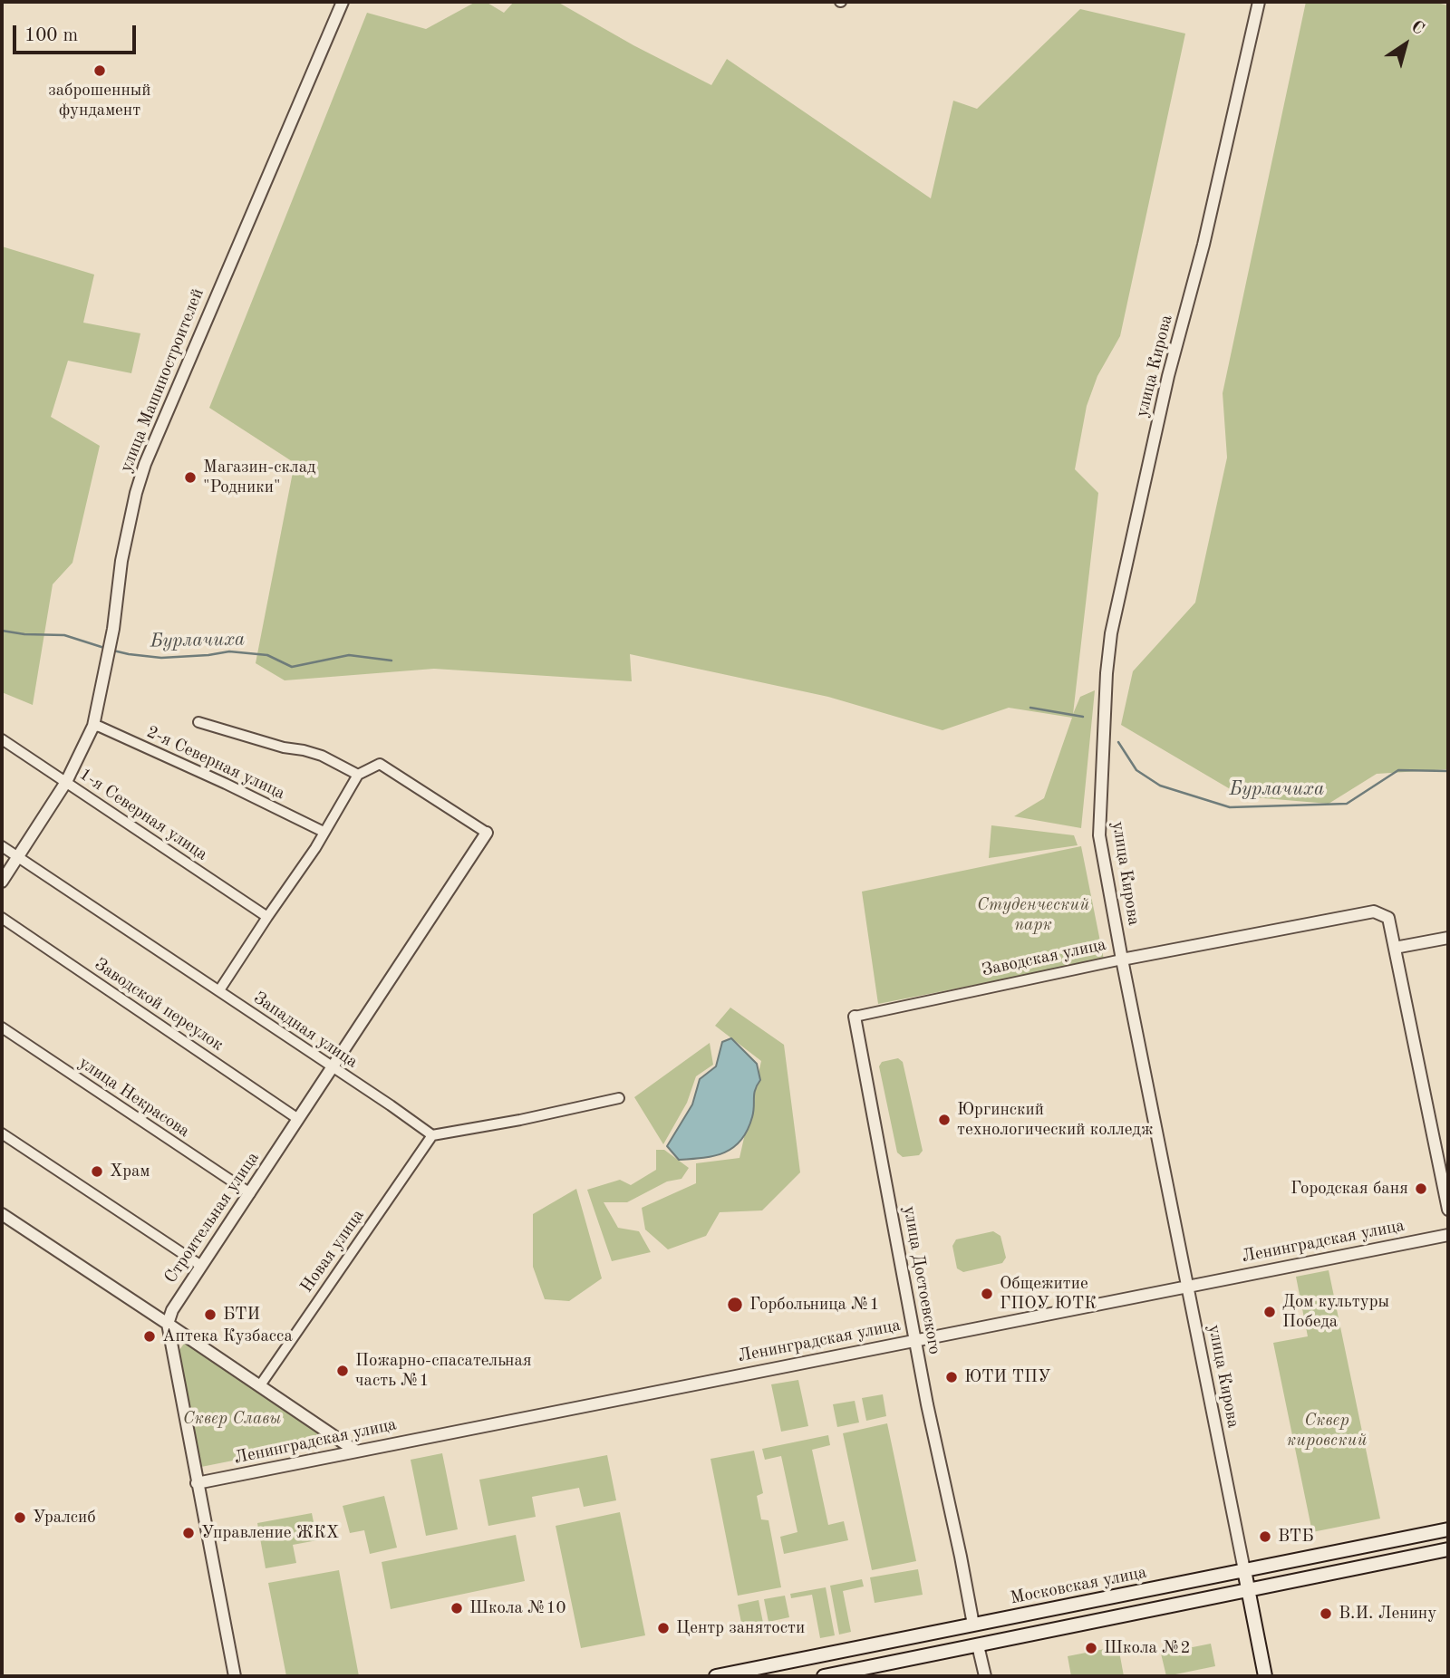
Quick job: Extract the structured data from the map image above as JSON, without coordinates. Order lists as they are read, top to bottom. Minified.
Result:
{"streets":{"main road":["улица Кирова","Московская улица"],"street":["улица Машиностроителей","2-я Северная улица","1-я Северная улица","Заводская улица","Заводской переулок","Западная улица","улица Некрасова","Строительная улица","Ленинградская улица","Новая улица","улица Достоевского"]},"crossings":[["улица Кирова","Заводская улица"],["улица Кирова","Ленинградская улица"],["улица Кирова","Московская улица"],["улица Машиностроителей","2-я Северная улица"],["улица Машиностроителей","1-я Северная улица"],["улица Машиностроителей","Западная улица"],["Заводская улица","улица Достоевского"],["Заводской переулок","Строительная улица"],["Западная улица","Строительная улица"],["Западная улица","Новая улица"],["улица Некрасова","Строительная улица"],["Ленинградская улица","улица Достоевского"],["улица Достоевского","Московская улица"]],"water":["Бурлачиха"],"parks":["Студенческий парк","Сквер Славы","Сквер кировский"],"places":["заброшенный фундамент","Магазин-склад \"Родники\"","Юргинский технологический колледж","Храм","Городская баня","Общежитие ГПОУ ЮТК","Горбольница №1","Дом культуры Победа","БТИ","Аптека Кузбасса","Пожарно-спасательная часть №1","ЮТИ ТПУ","Уралсиб","Управление ЖКХ","ВТБ","Школа №10","В.И. Ленину","Центр занятости","Школа №2"],"scale_bar":"100 m","north":"top right"}
